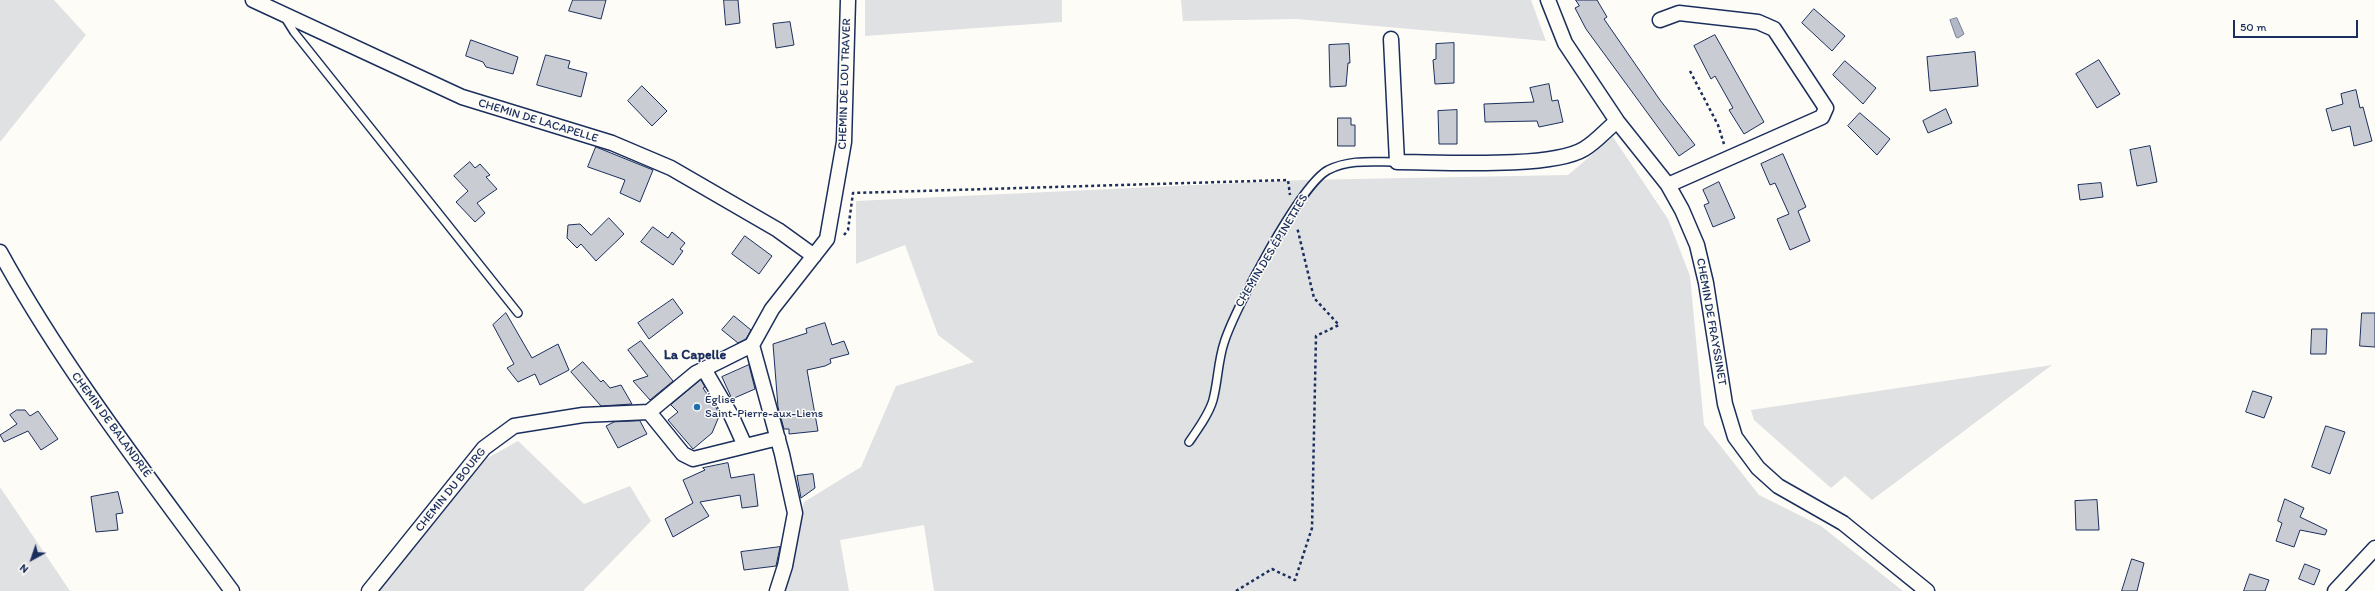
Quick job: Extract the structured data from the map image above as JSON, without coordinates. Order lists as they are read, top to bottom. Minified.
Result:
{"streets":{"street":["CHEMIN DE LOU TRAVER","CHEMIN DE LACAPELLE","CHEMIN DES ÉPINETTES","CHEMIN DE FRAYSSINET","CHEMIN DE BALANDRIÉ","CHEMIN DU BOURG"]},"crossings":[["CHEMIN DE LOU TRAVER","CHEMIN DE LACAPELLE"],["CHEMIN DES ÉPINETTES","CHEMIN DE FRAYSSINET"]],"districts":["La Capelle"],"places":["Église Saint-Pierre-aux-Liens"],"scale_bar":"50 m","north":"bottom left"}
